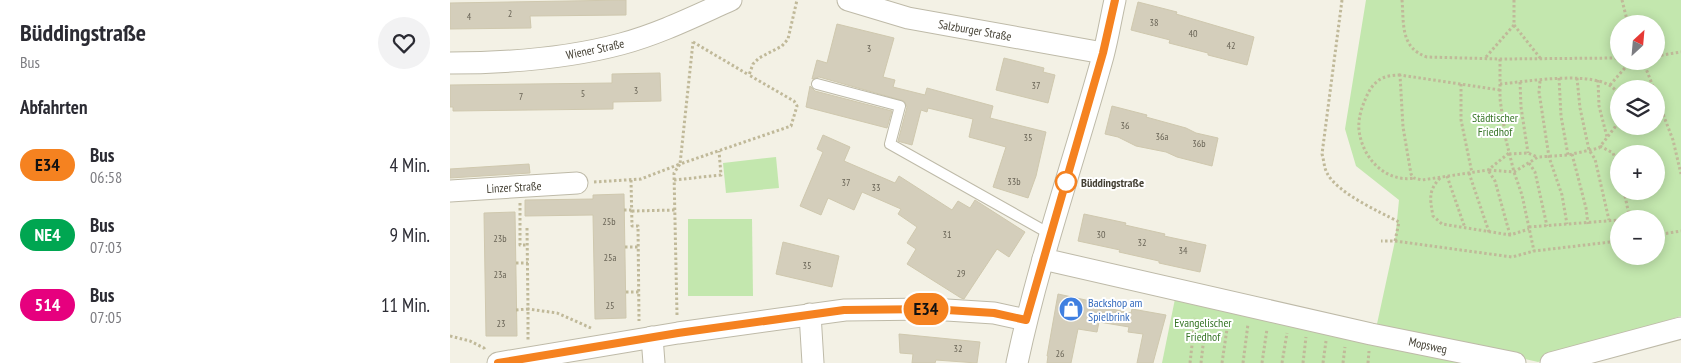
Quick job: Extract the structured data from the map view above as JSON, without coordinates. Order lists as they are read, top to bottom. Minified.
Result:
{"streets":{"street":["Salzburger Straße","Wiener Straße","Linzer Straße","Mopsweg"]},"parks":["Städtischer Friedhof","Evangelischer Friedhof"],"places":{"other":["Büddingstraße"],"shop":["Backshop am Spielbrink"]},"lines":["bus line E34"],"house_numbers":["2","4","38","40","42","3","37","3","5","7","36","36a","35","36b","33b","37","33","25b","31","30","23b","32","34","25a","35","29","23a","25","23","32","26"],"north":"top right","page":{"heading":[["Büddingstraße","Bus"],"Abfahrten"],"on_map":"E34","map_buttons":["+","−"],"list":[{"mark":"E34","name":"Bus","note":"06:58","value":"4 Min."},{"mark":"NE4","name":"Bus","note":"07:03","value":"9 Min."},{"mark":"514","name":"Bus","note":"07:05","value":"11 Min."}]}}
